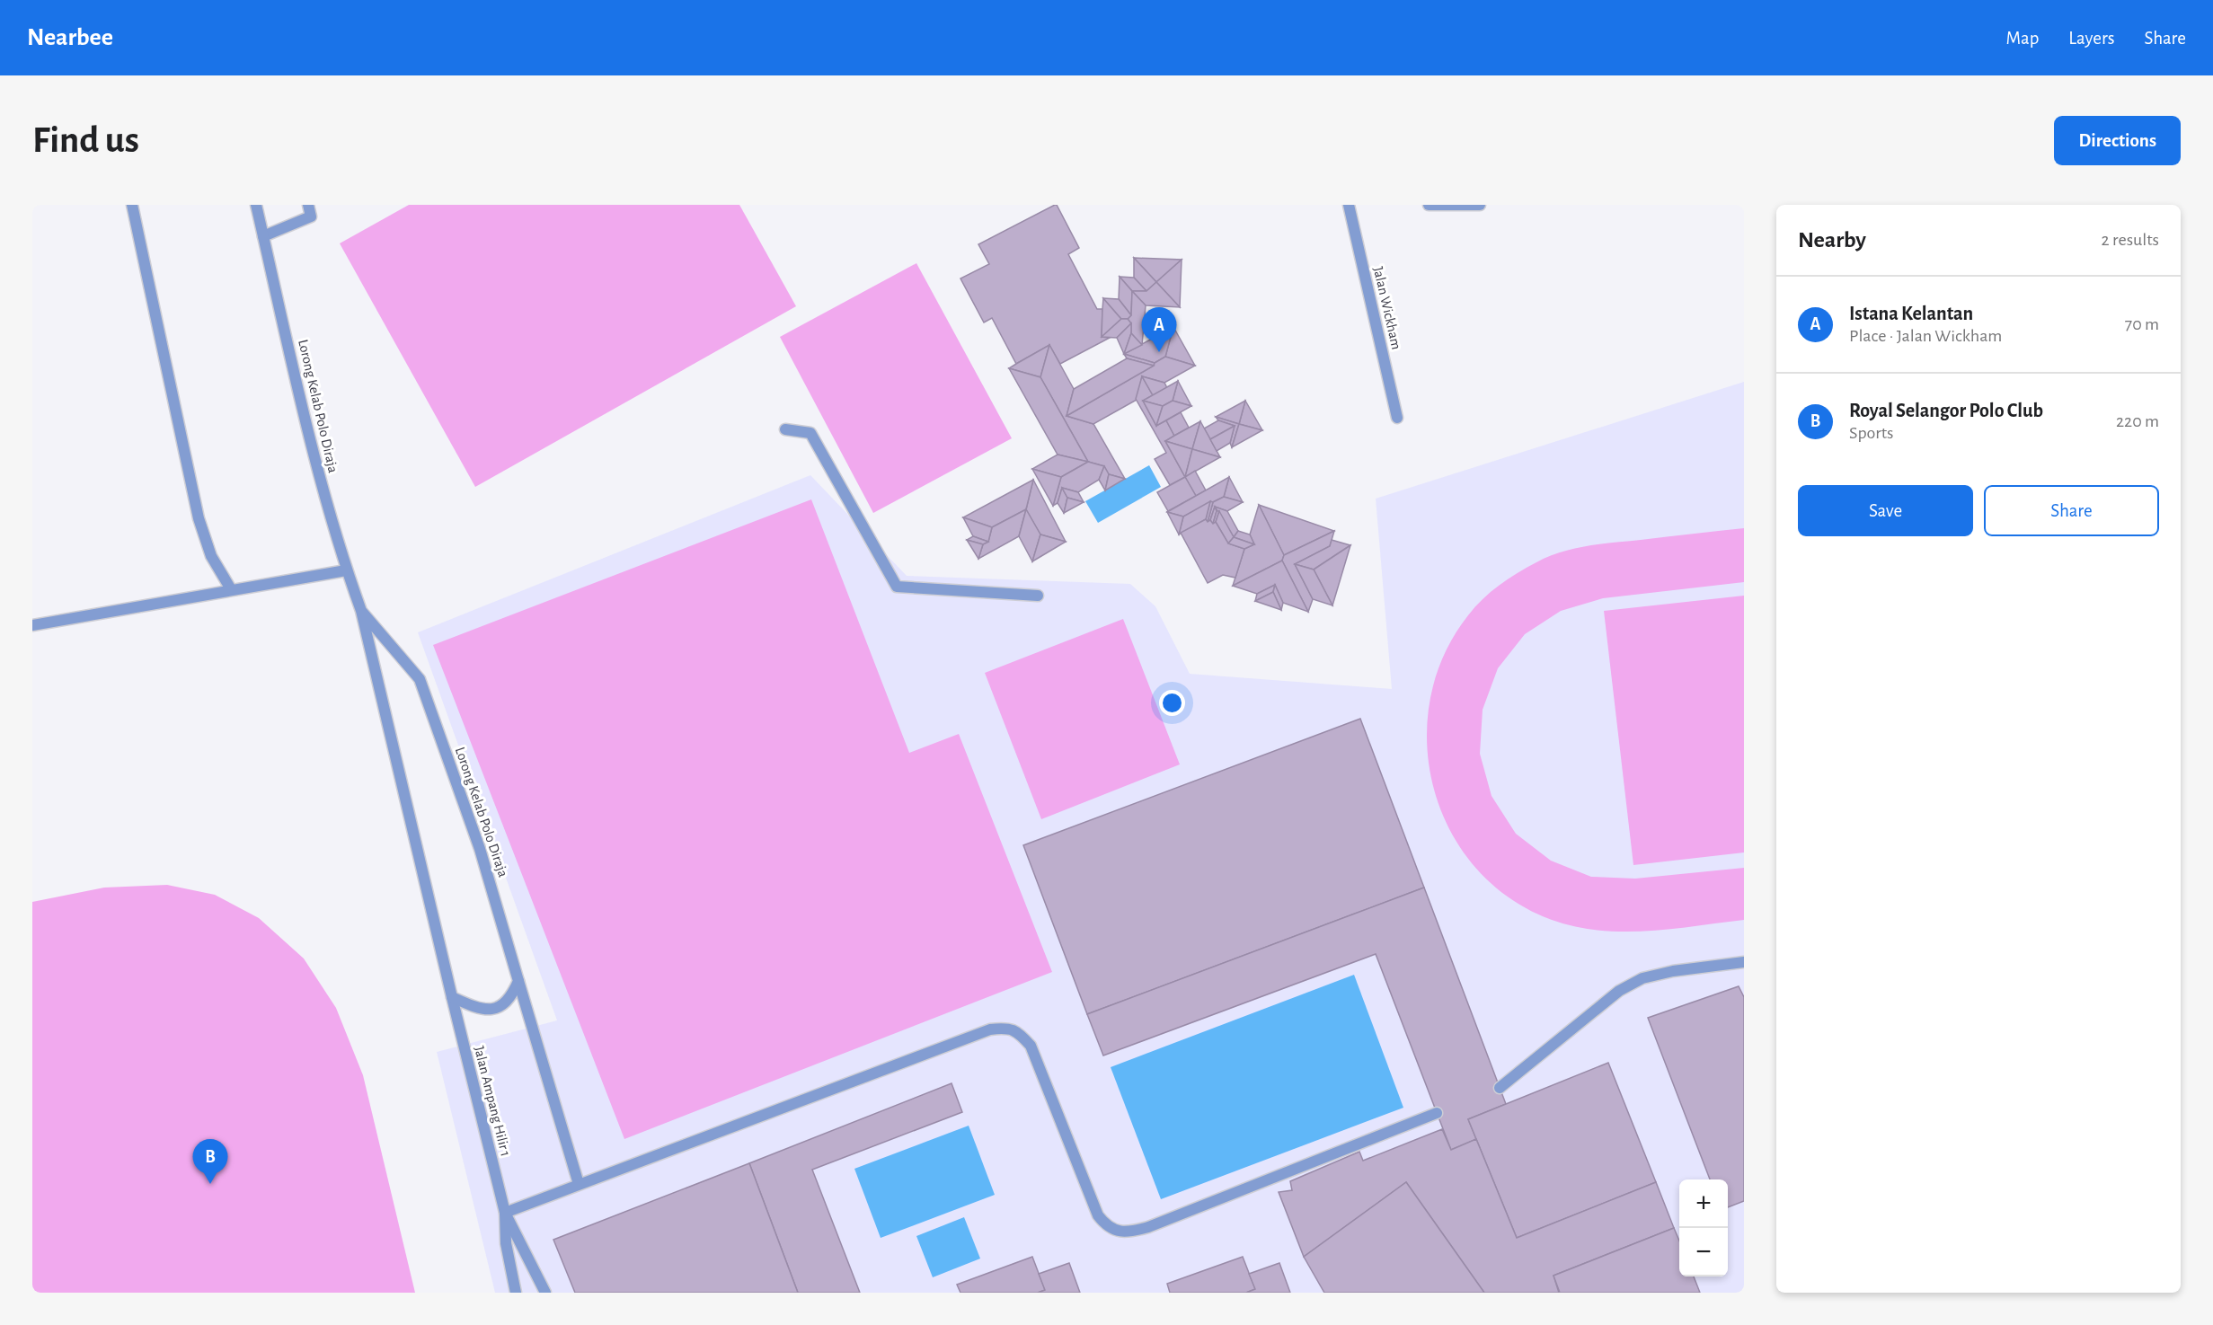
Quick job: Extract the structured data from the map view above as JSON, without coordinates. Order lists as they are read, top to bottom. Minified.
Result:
{"streets":{"street":["Jalan Wickham","Lorong Kelab Polo Diraja","Jalan Ampang Hilir 1"]},"crossings":[["Lorong Kelab Polo Diraja","Jalan Ampang Hilir 1"]],"page":{"header":"Nearbee","nav":["Map","Layers","Share"],"buttons":["Directions",["Save","Share"]],"title":"Find us","heading":["Nearby","2 results"],"list":[{"mark":"A","name":"Istana Kelantan","note":"Place · Jalan Wickham","value":"70 m"},{"mark":"B","name":"Royal Selangor Polo Club","note":"Sports","value":"220 m"}],"pins":["A","B"],"map_buttons":["+","−"]}}
